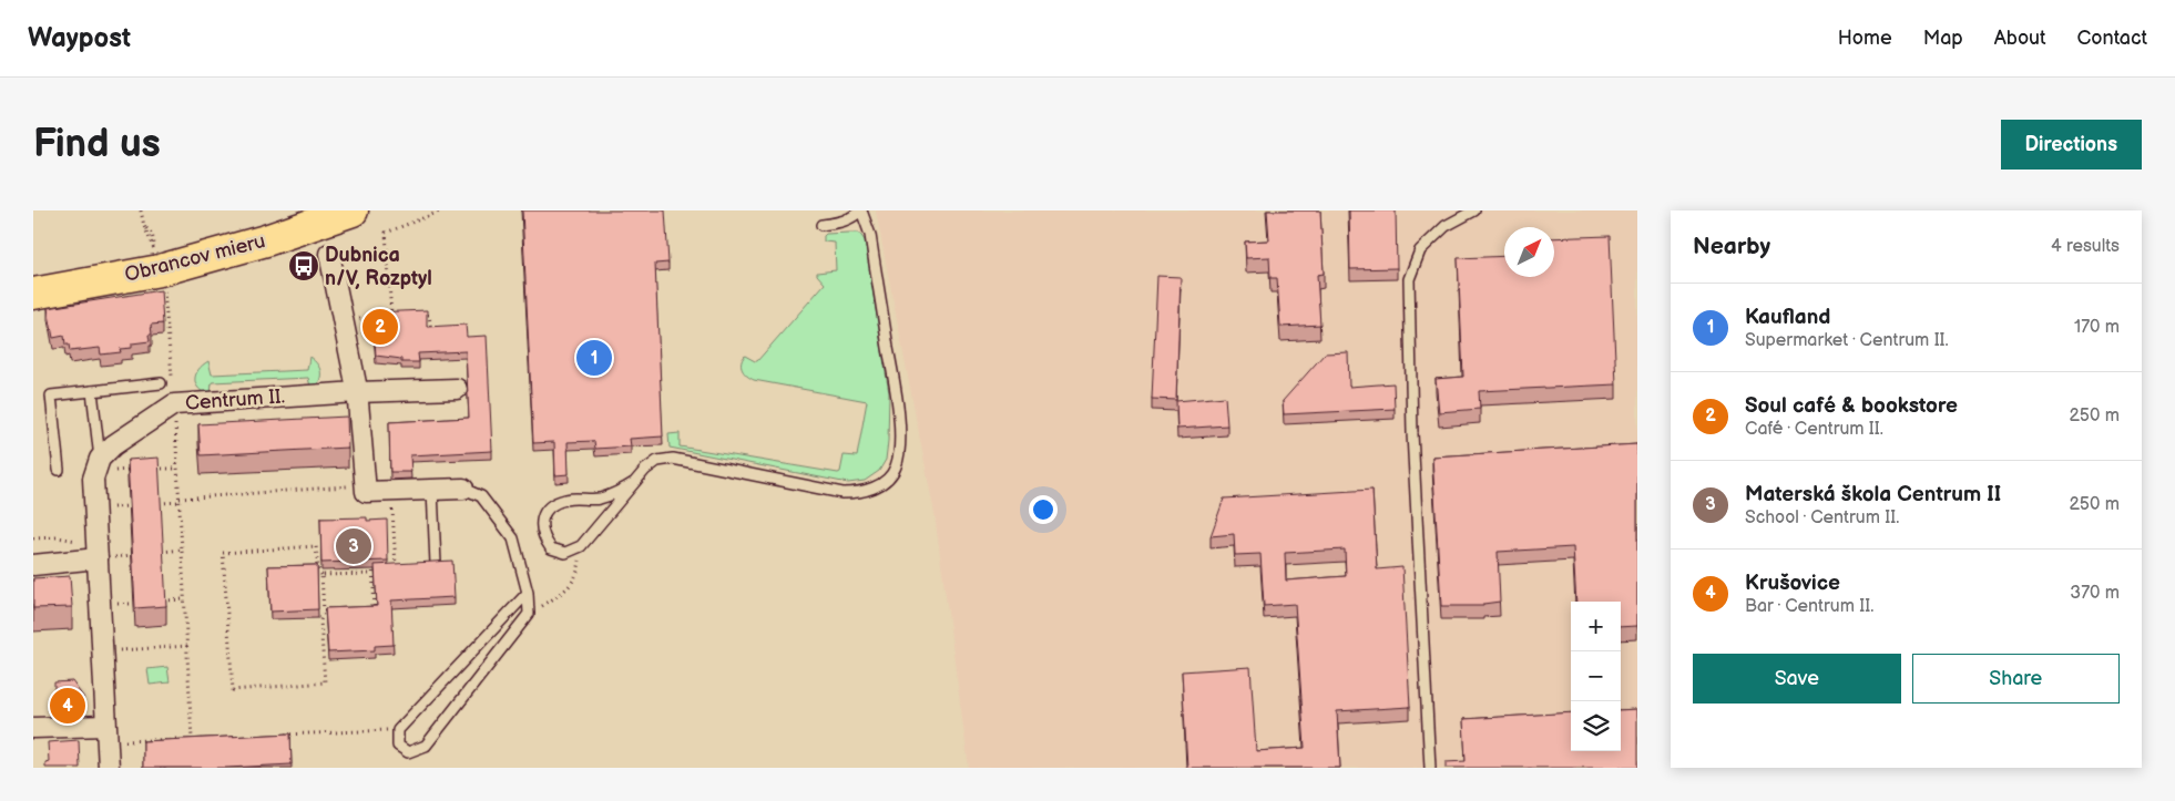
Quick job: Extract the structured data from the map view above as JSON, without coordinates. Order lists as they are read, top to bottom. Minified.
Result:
{"streets":{"main road":["Obrancov mieru"],"street":["Centrum II."]},"places":{"bus stop":["Dubnica n/V, Rozptyl"]},"north":"top right","page":{"header":"Waypost","nav":["Home","Map","About","Contact"],"buttons":["Directions",["Save","Share"]],"title":"Find us","heading":["Nearby","4 results"],"list":[{"mark":"1","name":"Kaufland","note":"Supermarket · Centrum II.","value":"170 m"},{"mark":"2","name":"Soul café & bookstore","note":"Café · Centrum II.","value":"250 m"},{"mark":"3","name":"Materská škola Centrum II","note":"School · Centrum II.","value":"250 m"},{"mark":"4","name":"Krušovice","note":"Bar · Centrum II.","value":"370 m"}],"pins":["2","1","3","4"],"map_buttons":["+","−"]}}
